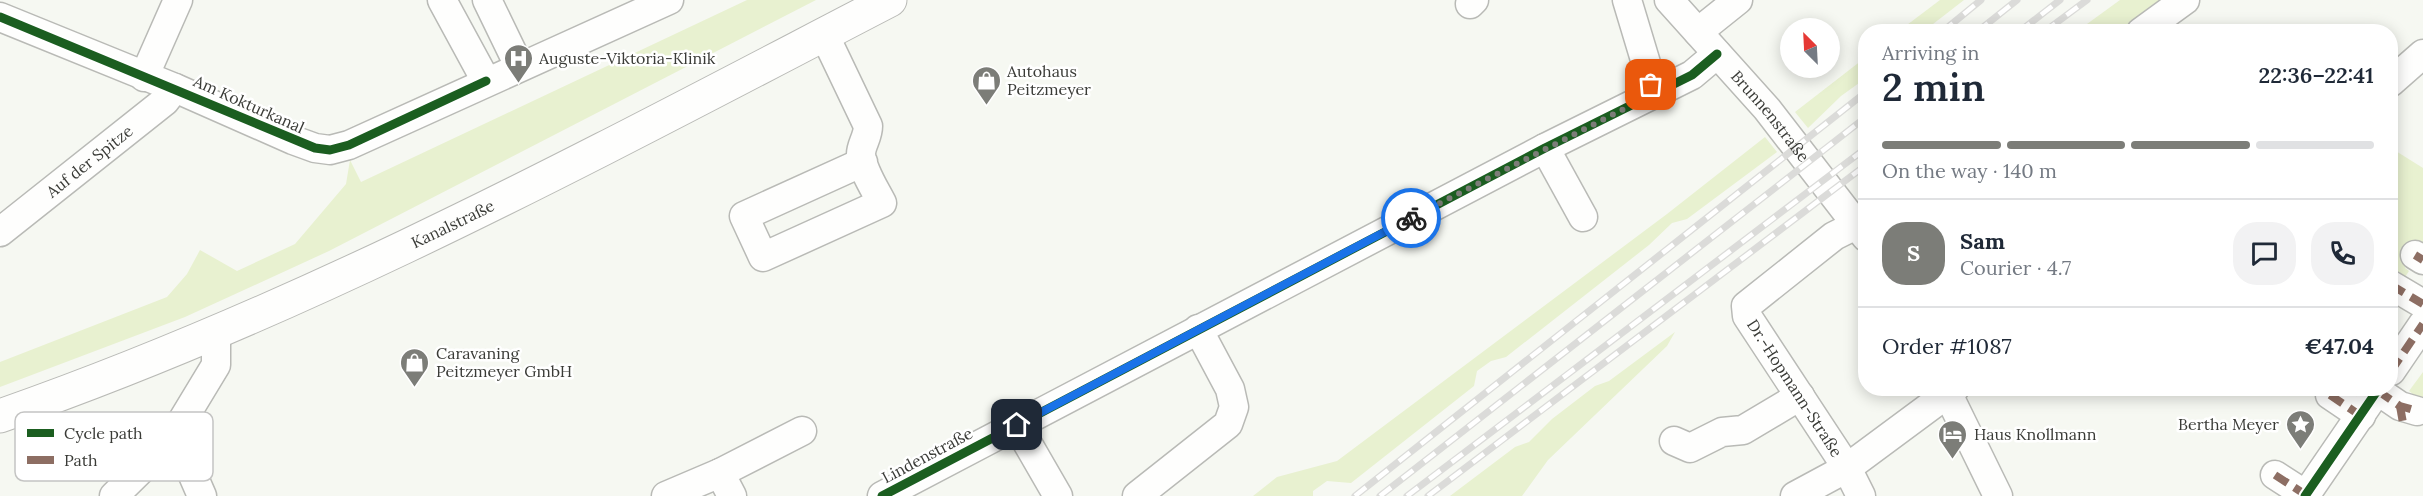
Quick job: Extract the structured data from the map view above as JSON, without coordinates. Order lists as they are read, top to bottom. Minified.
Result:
{"streets":{"main road":["Kanalstraße"],"street":["Am Kokturkanal","Brunnenstraße","Auf der Spitze","Dr.-Hopmann-Straße","Lindenstraße"]},"crossings":[["Am Kokturkanal","Auf der Spitze"],["Brunnenstraße","Lindenstraße"]],"places":{"hospital":["Auguste-Viktoria-Klinik"],"shop":["Autohaus Peitzmeyer","Caravaning Peitzmeyer GmbH"],"place":["Bertha Meyer"],"hotel":["Haus Knollmann"]},"legend":["Cycle path","Path"],"north":"top left","page":{"heading":["2 min","Arriving in","22:36–22:41"],"panel":["Sam","Courier · 4.7","Order #1087","€47.04"],"bar":"On the way · 140 m","round":"S"}}
